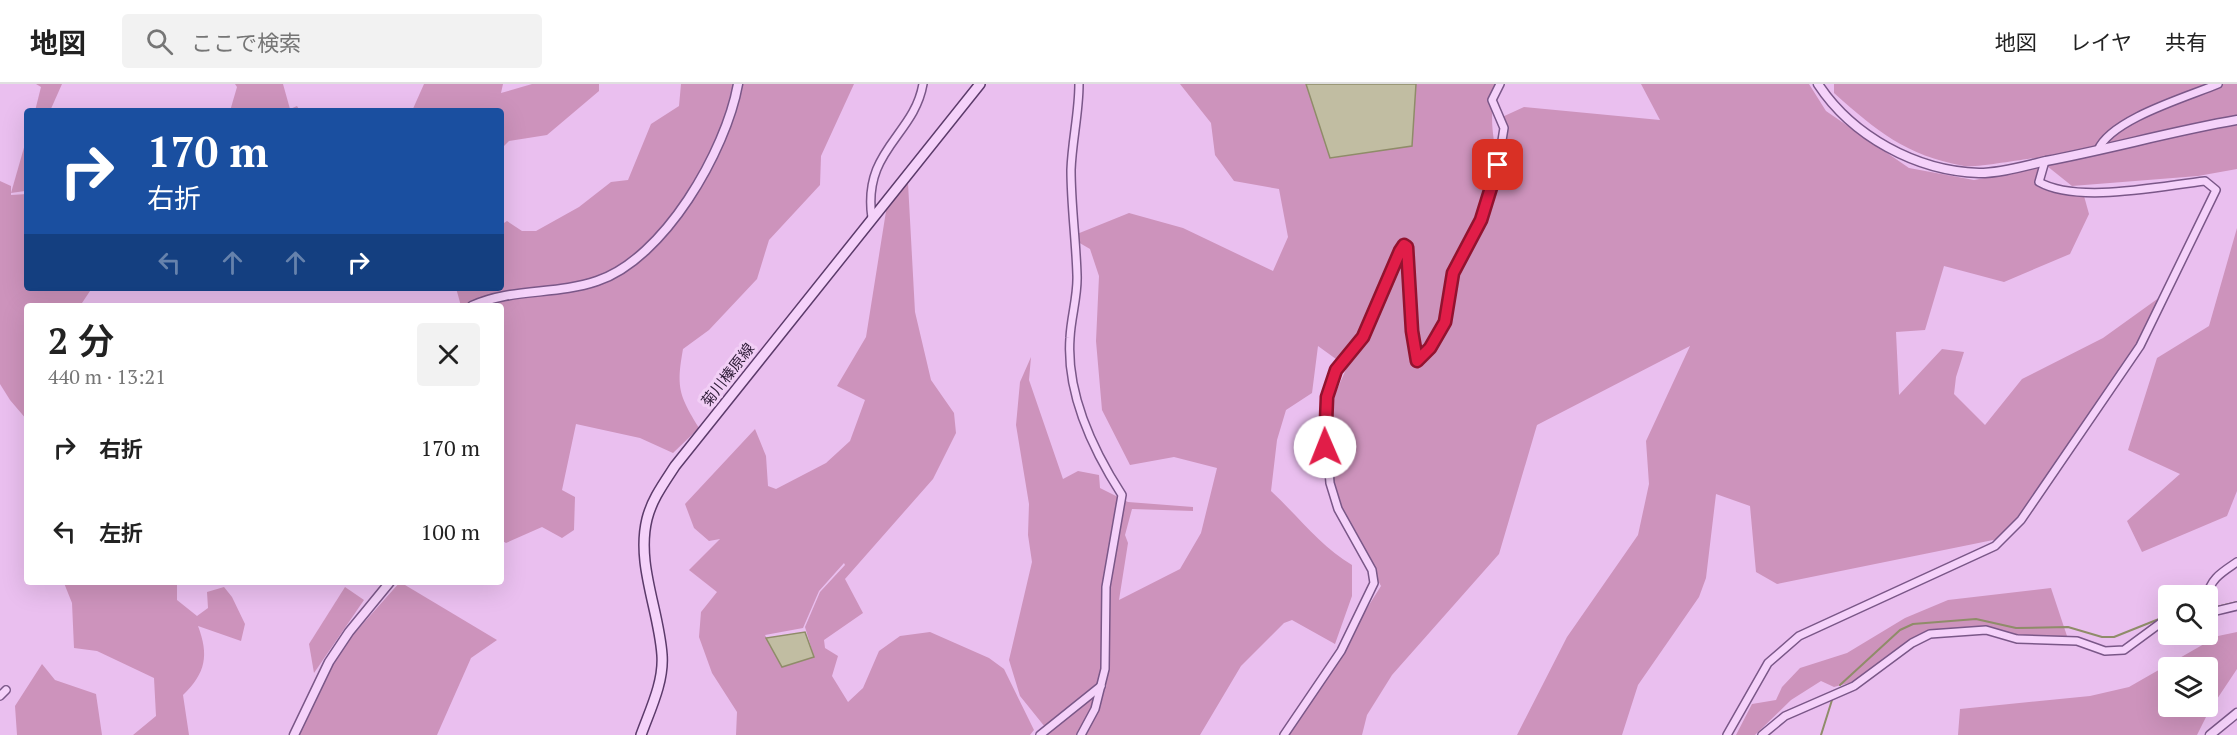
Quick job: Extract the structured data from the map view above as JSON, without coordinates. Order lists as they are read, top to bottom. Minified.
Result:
{"streets":{"main road":["菊川榛原線"]},"page":{"header":"地図","search":"ここで検索","nav":["地図","レイヤ","共有"],"turn":["170 m","右折"],"heading":["2 分","440 m · 13:21"],"list":[{"name":"右折","value":"170 m"},{"name":"左折","value":"100 m"}]}}
